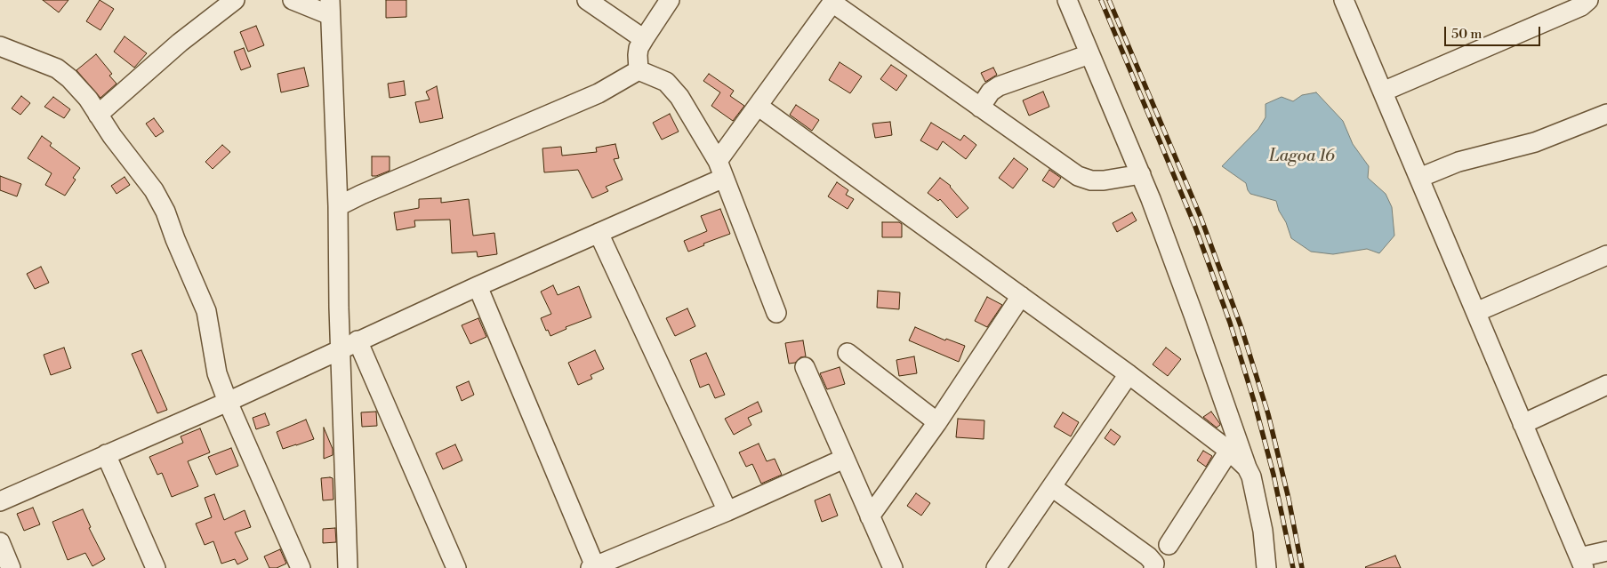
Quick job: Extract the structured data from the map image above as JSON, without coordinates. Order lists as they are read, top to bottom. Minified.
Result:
{"water":["Lagoa 16"],"scale_bar":"50 m"}
